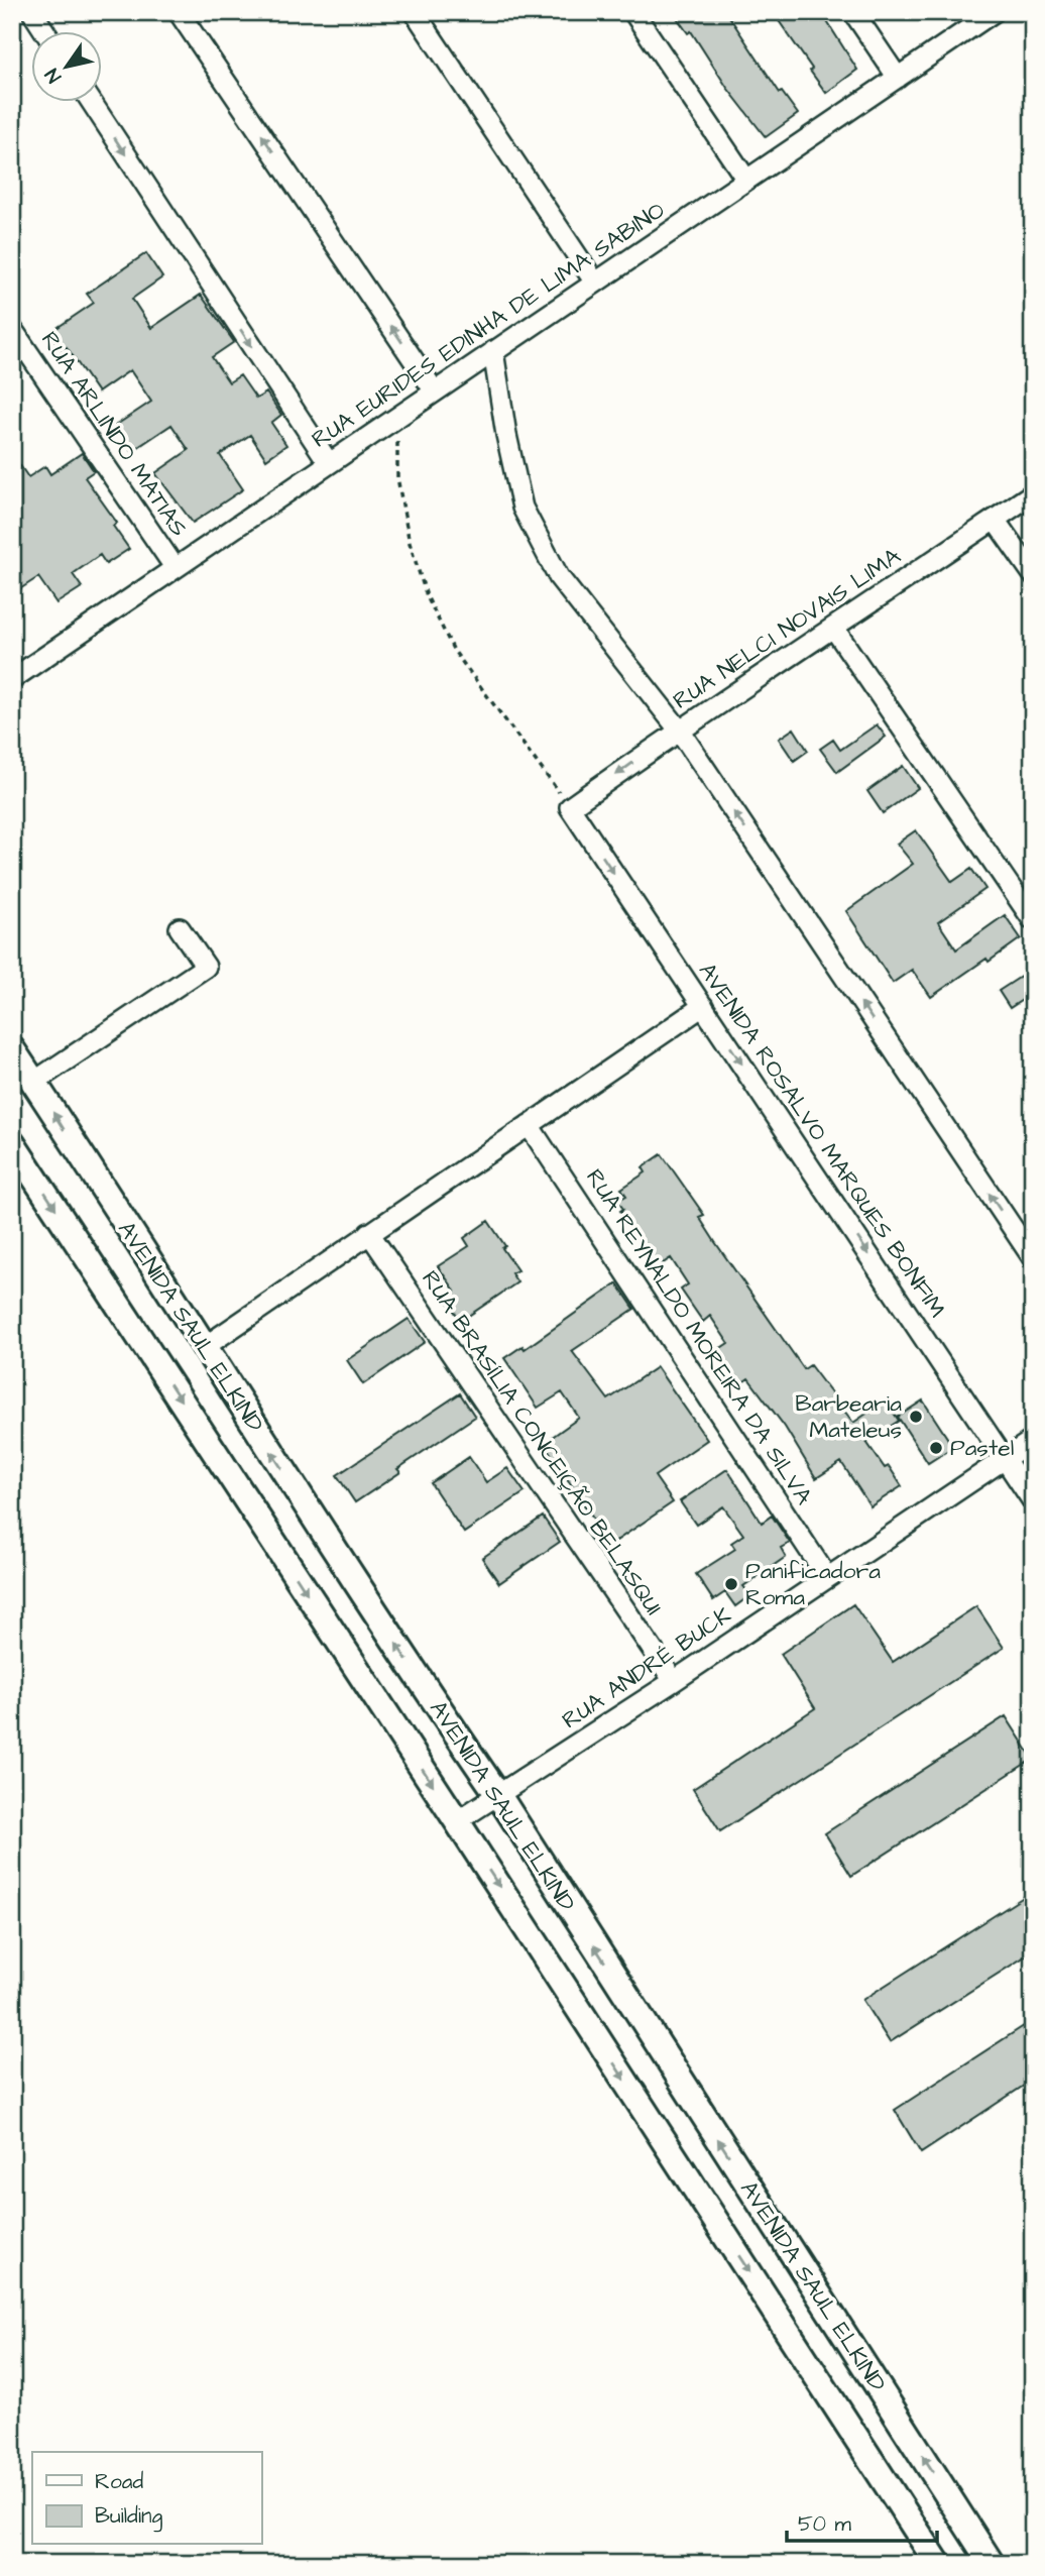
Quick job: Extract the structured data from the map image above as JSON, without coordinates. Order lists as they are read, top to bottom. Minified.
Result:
{"streets":{"main road":["AVENIDA SAUL ELKIND"],"street":["RUA EURIDES EDINHA DE LIMA SABINO","RUA ARLINDO MATIAS","RUA NELCI NOVAIS LIMA","AVENIDA ROSALVO MARQUES BONFIM","RUA REYNALDO MOREIRA DA SILVA","RUA BRASÍLIA CONCEIÇÃO BELASQUI","RUA ANDRÉ BUCK"]},"crossings":[["RUA EURIDES EDINHA DE LIMA SABINO","RUA ARLINDO MATIAS"],["RUA NELCI NOVAIS LIMA","AVENIDA ROSALVO MARQUES BONFIM"],["AVENIDA ROSALVO MARQUES BONFIM","RUA ANDRÉ BUCK"],["AVENIDA SAUL ELKIND","RUA ANDRÉ BUCK"],["RUA REYNALDO MOREIRA DA SILVA","RUA ANDRÉ BUCK"],["RUA BRASÍLIA CONCEIÇÃO BELASQUI","RUA ANDRÉ BUCK"]],"places":["Barbearia Mateleus","Pastel","Panificadora Roma"],"legend":["Road","Building"],"scale_bar":"50 m","north":"bottom left"}
